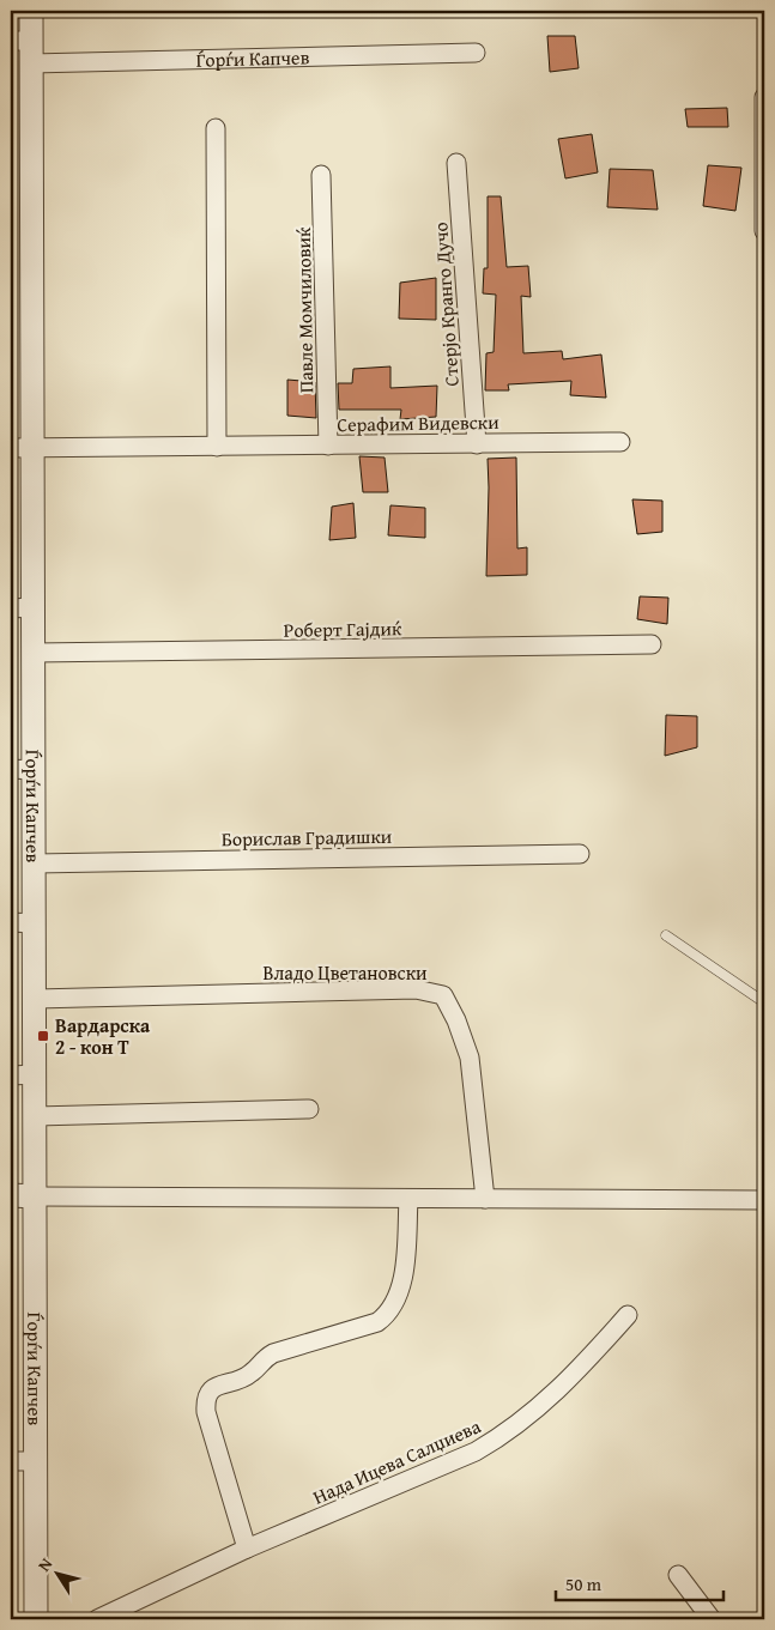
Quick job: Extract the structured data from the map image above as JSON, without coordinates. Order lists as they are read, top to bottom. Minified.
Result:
{"streets":{"street":["Ѓорѓи Капчев","Стерјо Кранго Дучо","Павле Момчиловиќ","Серафим Видевски","Роберт Гајдиќ","Борислав Градишки","Владо Цветановски","Нада Ицева Салџиева"]},"crossings":[["Ѓорѓи Капчев","Серафим Видевски"],["Ѓорѓи Капчев","Роберт Гајдиќ"],["Ѓорѓи Капчев","Борислав Градишки"],["Ѓорѓи Капчев","Владо Цветановски"],["Стерјо Кранго Дучо","Серафим Видевски"],["Павле Момчиловиќ","Серафим Видевски"]],"places":{"transit":["Вардарска 2 - кон Т"]},"scale_bar":"50 m","north":"top left"}
